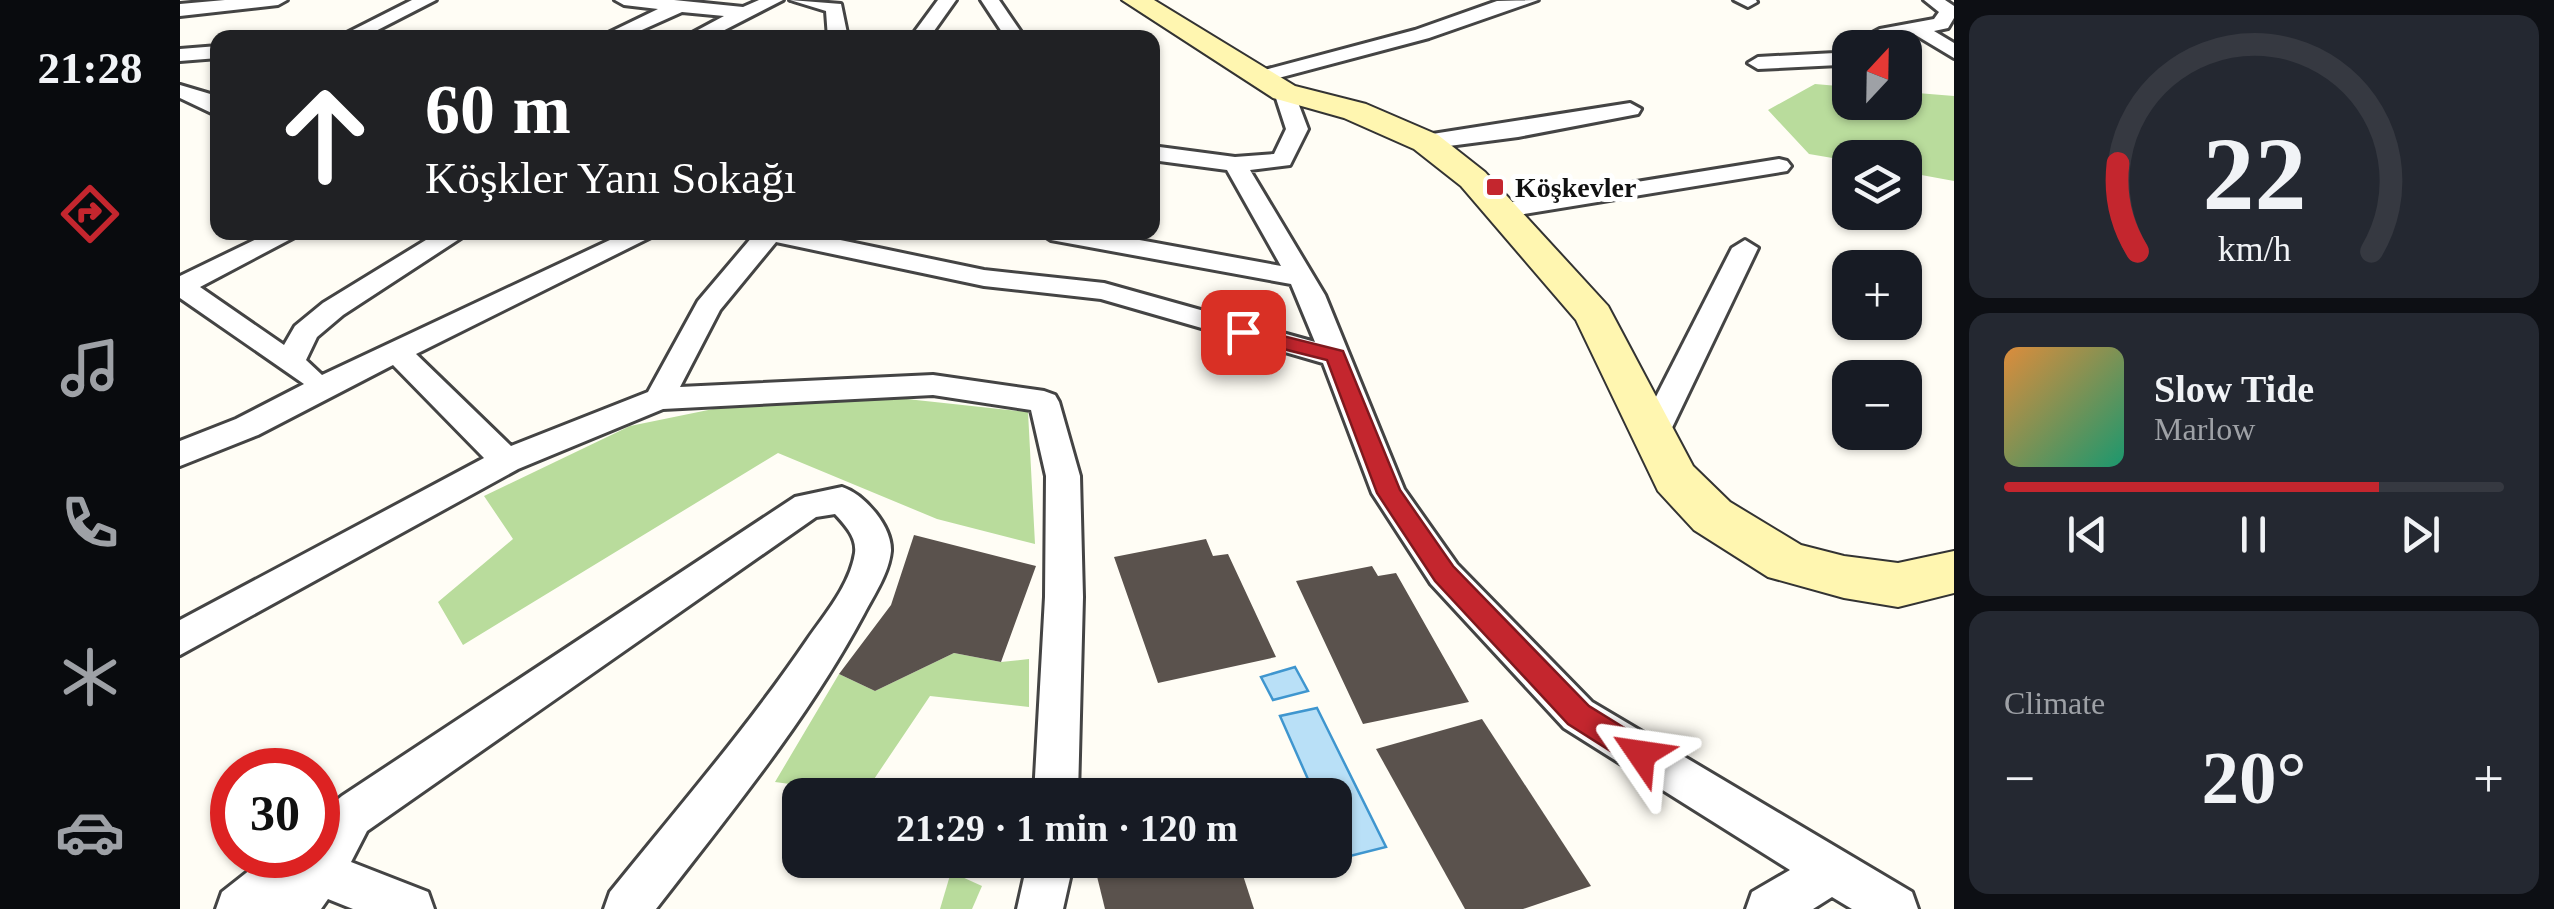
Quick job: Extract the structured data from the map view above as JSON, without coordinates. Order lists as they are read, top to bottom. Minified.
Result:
{"places":{"transit":["Köşkevler"]},"north":"top","page":{"tabs":"21:28","map_buttons":["+","−"],"turn":["60 m","Köşkler Yanı Sokağı"],"song":["Slow Tide","Marlow"],"tile":"Climate","heat":["−","20°","+"],"limit":"30","trip":"21:29 · 1 min · 120 m","gauge":["22","km/h"]}}
